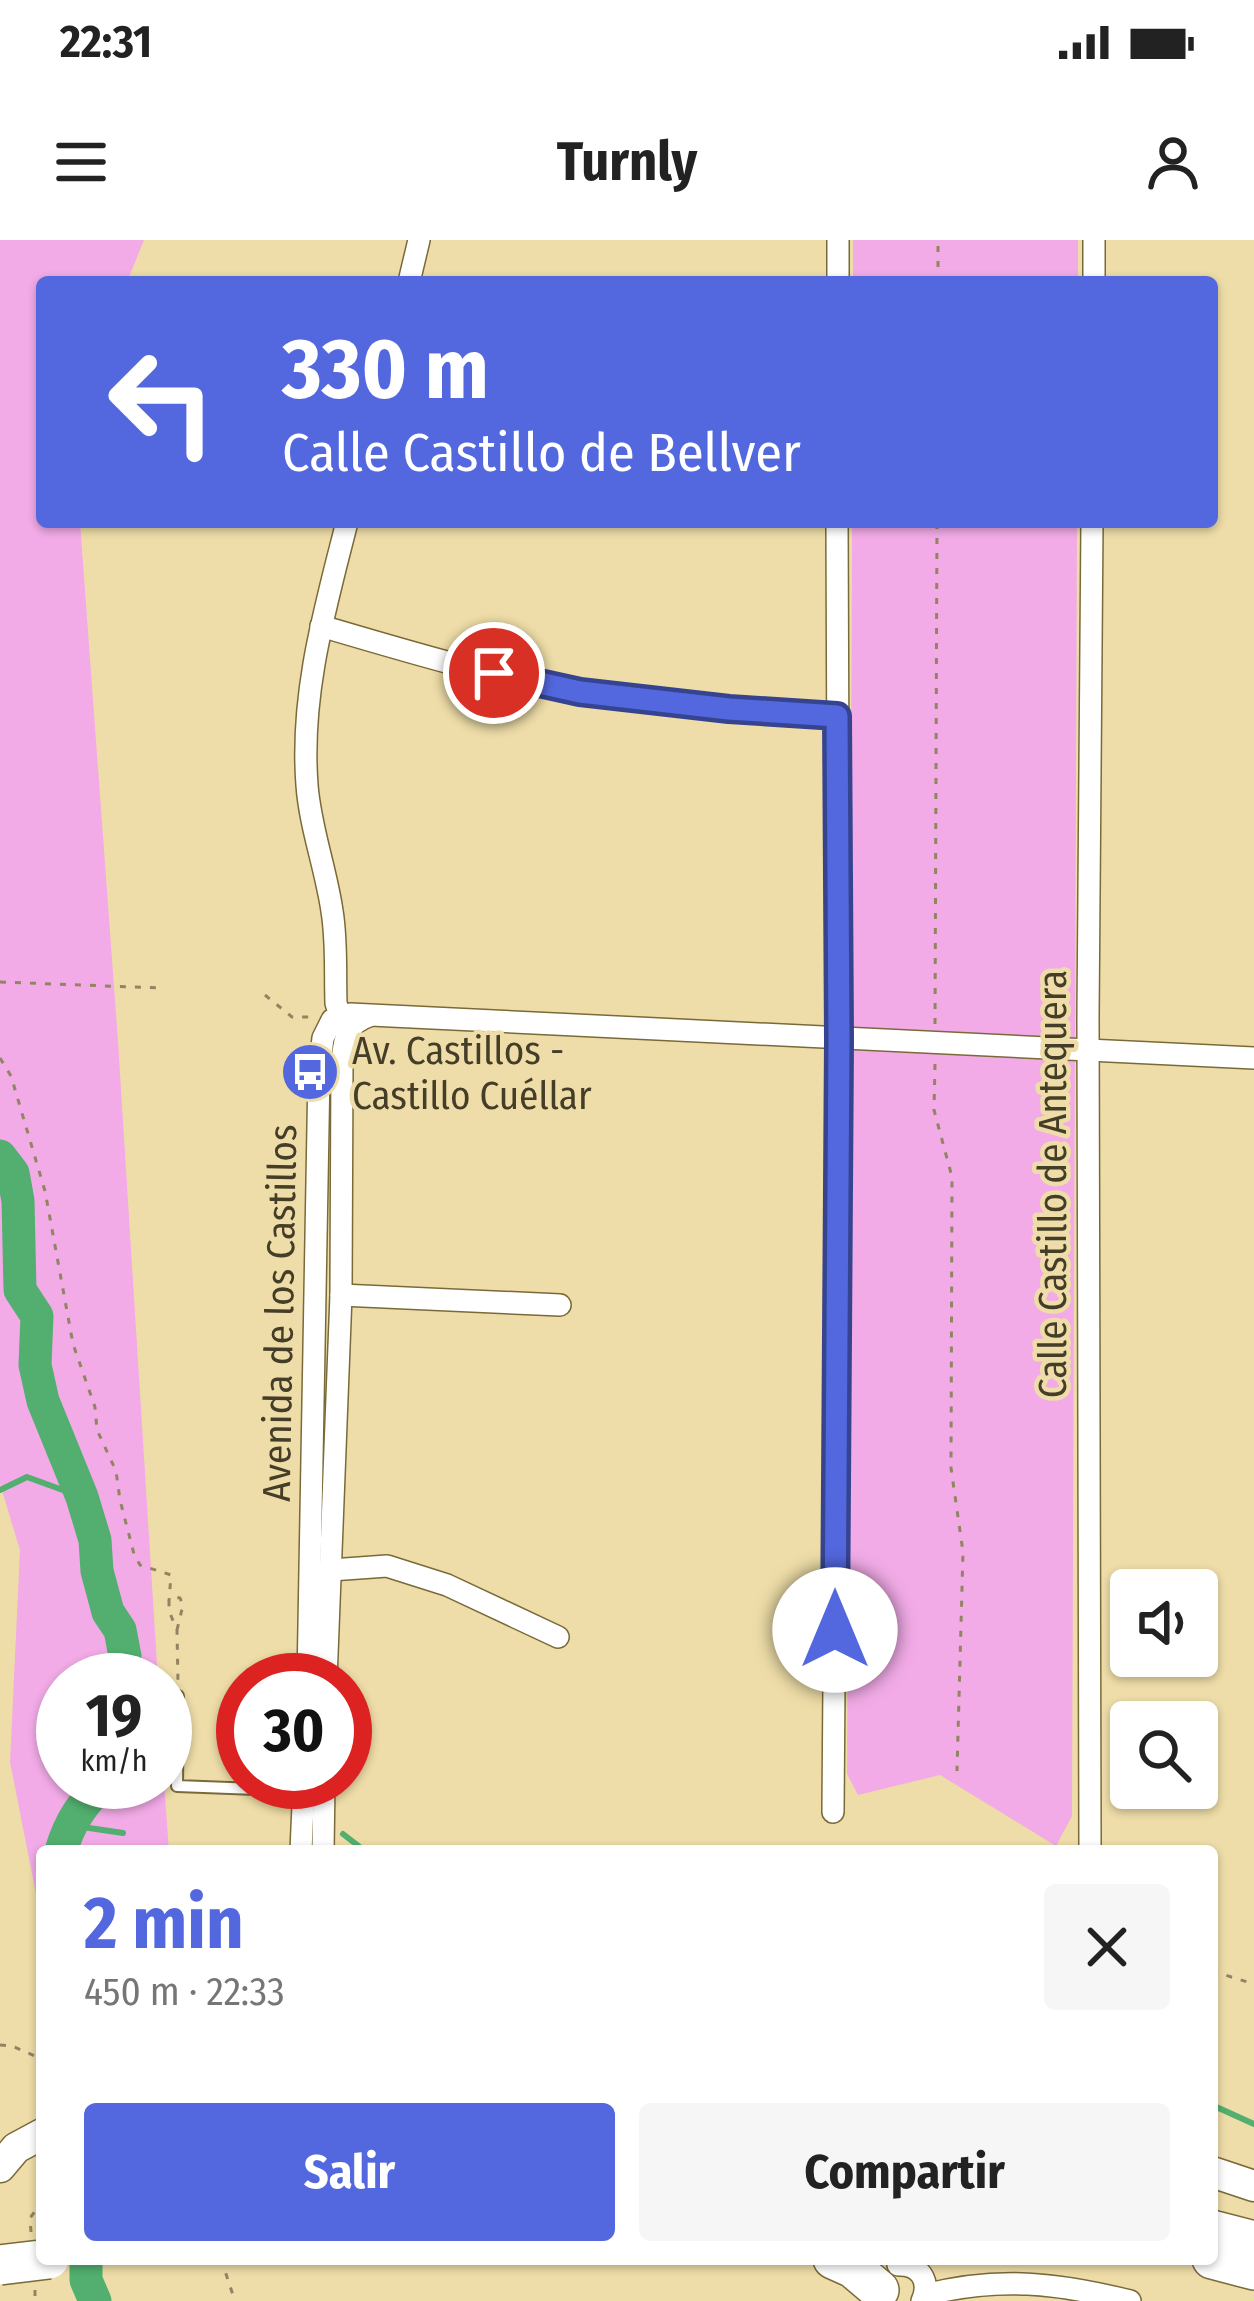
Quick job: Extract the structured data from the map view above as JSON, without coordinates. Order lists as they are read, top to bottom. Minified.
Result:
{"streets":{"street":["Calle Castillo de Antequera","Avenida de los Castillos"]},"places":{"bus stop":["Av. Castillos - Castillo Cuéllar"]},"page":{"status":"22:31","header":"Turnly","turn":["330 m","Calle Castillo de Bellver"],"speed":"19 km/h","limit":"30","heading":["2 min","450 m · 22:33"],"buttons":["Salir","Compartir"]}}
